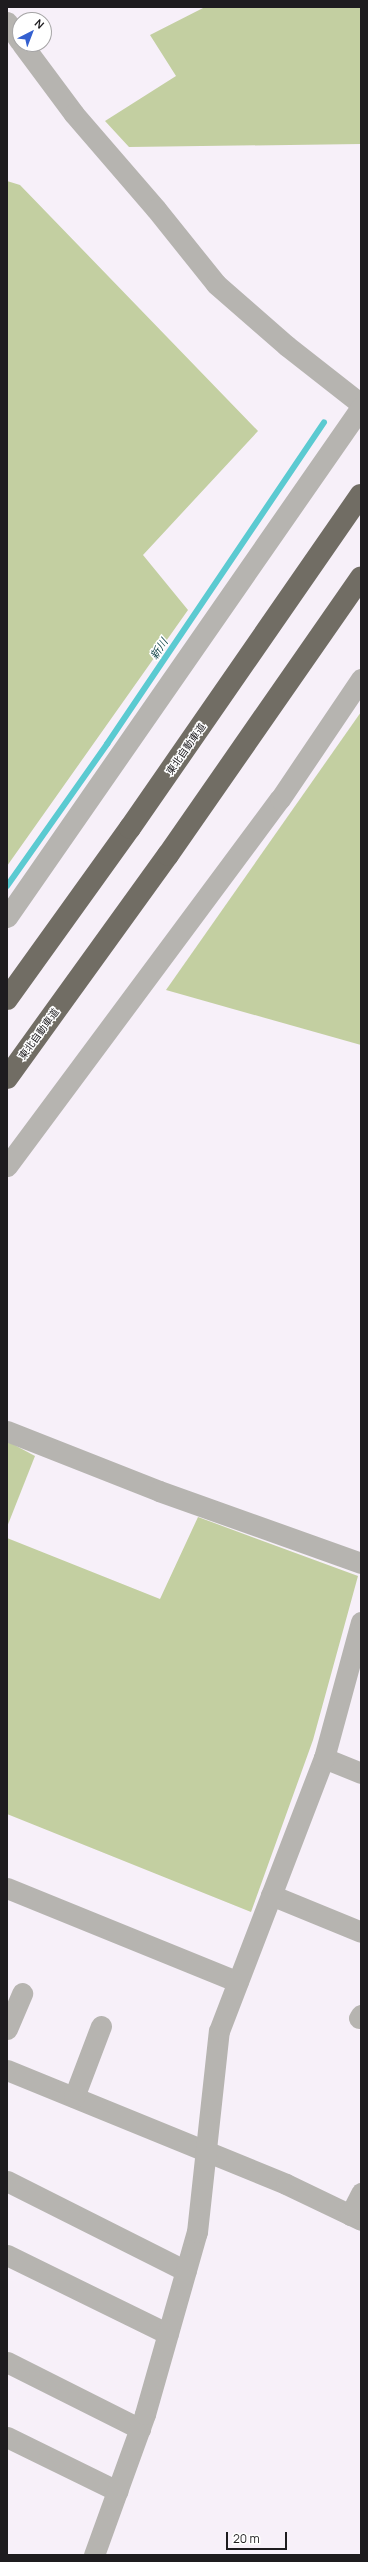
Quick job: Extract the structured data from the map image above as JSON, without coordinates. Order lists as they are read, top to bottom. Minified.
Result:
{"streets":{"highway":["東北自動車道"]},"water":["新川"],"scale_bar":"20 m","north":"top right"}
